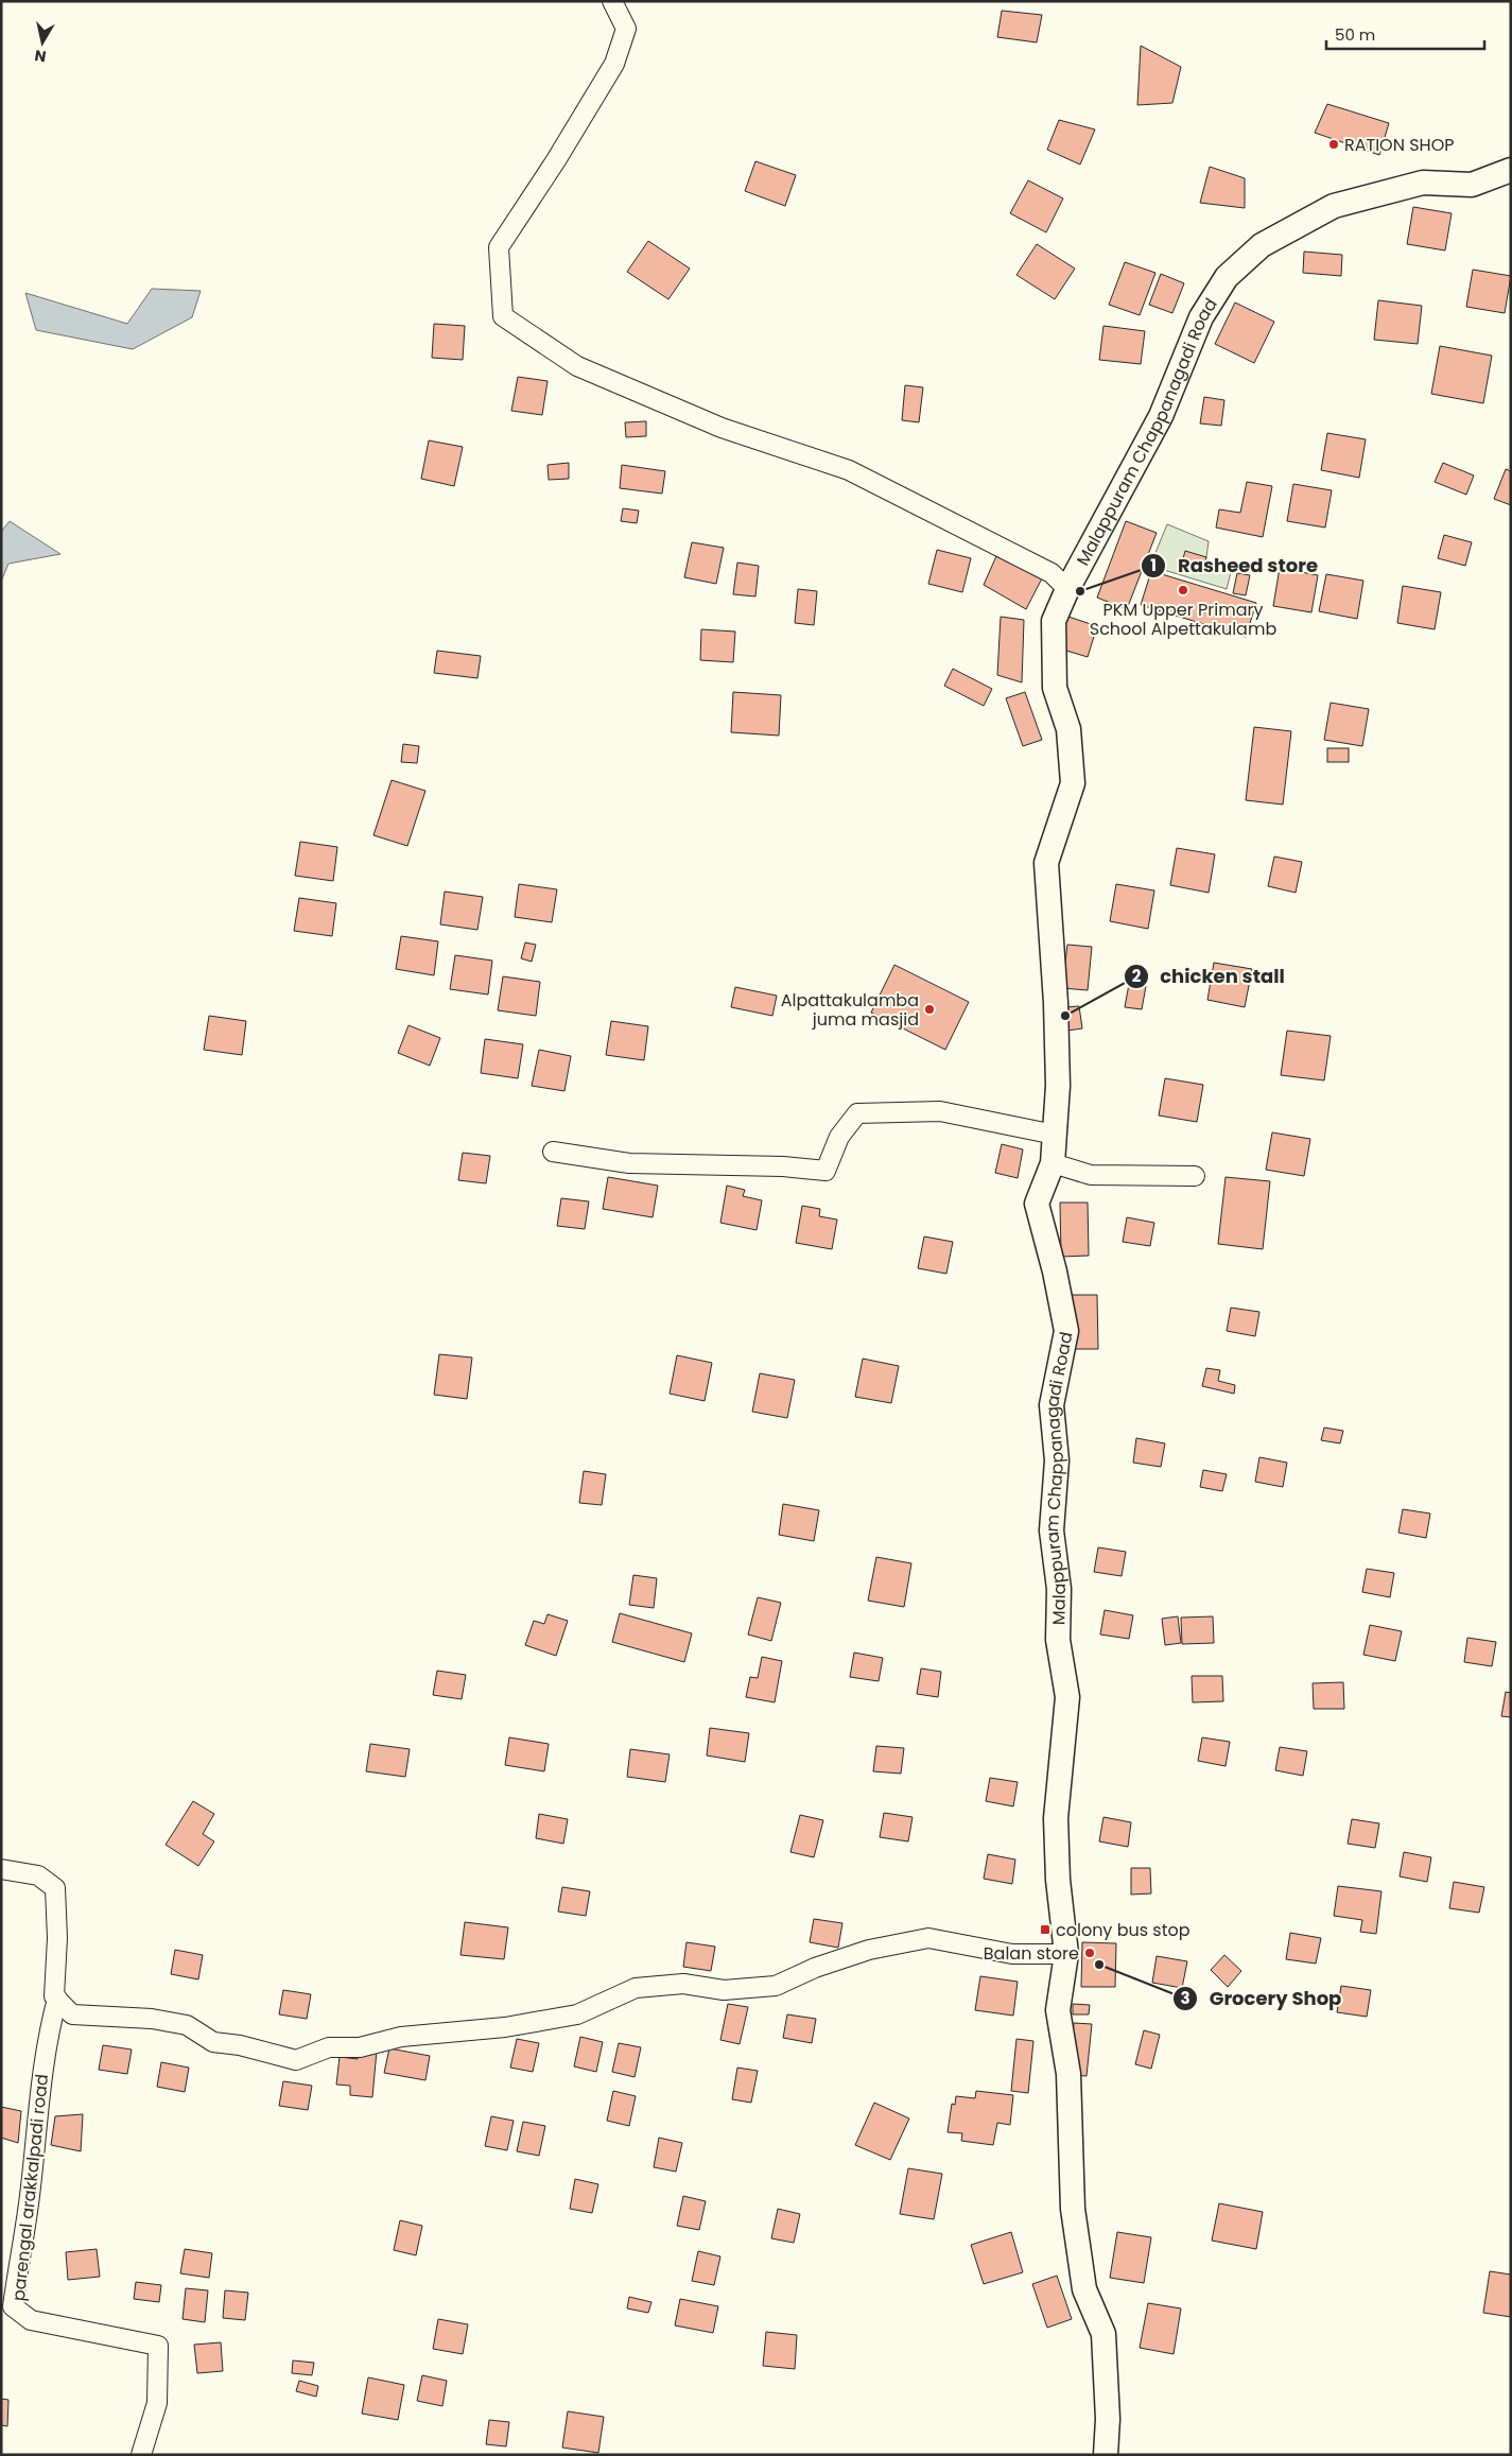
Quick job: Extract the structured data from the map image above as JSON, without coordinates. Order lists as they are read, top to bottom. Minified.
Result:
{"streets":{"street":["Malappuram Chappanagadi Road","parengal arakkalpadi road"]},"places":{"other":["RATION SHOP","PKM Upper Primary School Alpettakulamb","Rasheed store","Alpattakulamba juma masjid","chicken stall","Balan store","Grocery Shop"],"transit":["colony bus stop"]},"scale_bar":"50 m","north":"bottom"}
